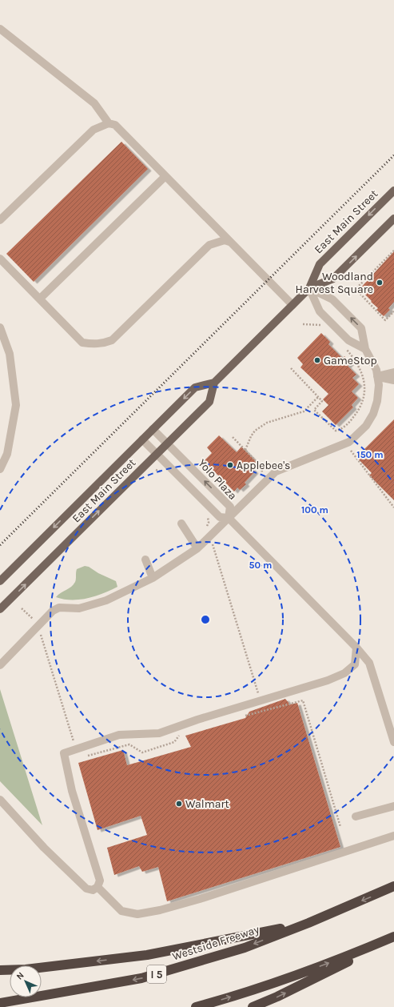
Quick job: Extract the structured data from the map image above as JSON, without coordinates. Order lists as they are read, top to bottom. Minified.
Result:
{"streets":{"highway":["Westside Freeway","I 5"],"main road":["East Main Street"],"lane":["Yolo Plaza"]},"crossings":[["East Main Street","Yolo Plaza"]],"places":["Woodland Harvest Square","GameStop","Applebee's","Walmart"],"north":"top left","rings":["150 m","100 m","50 m"]}
